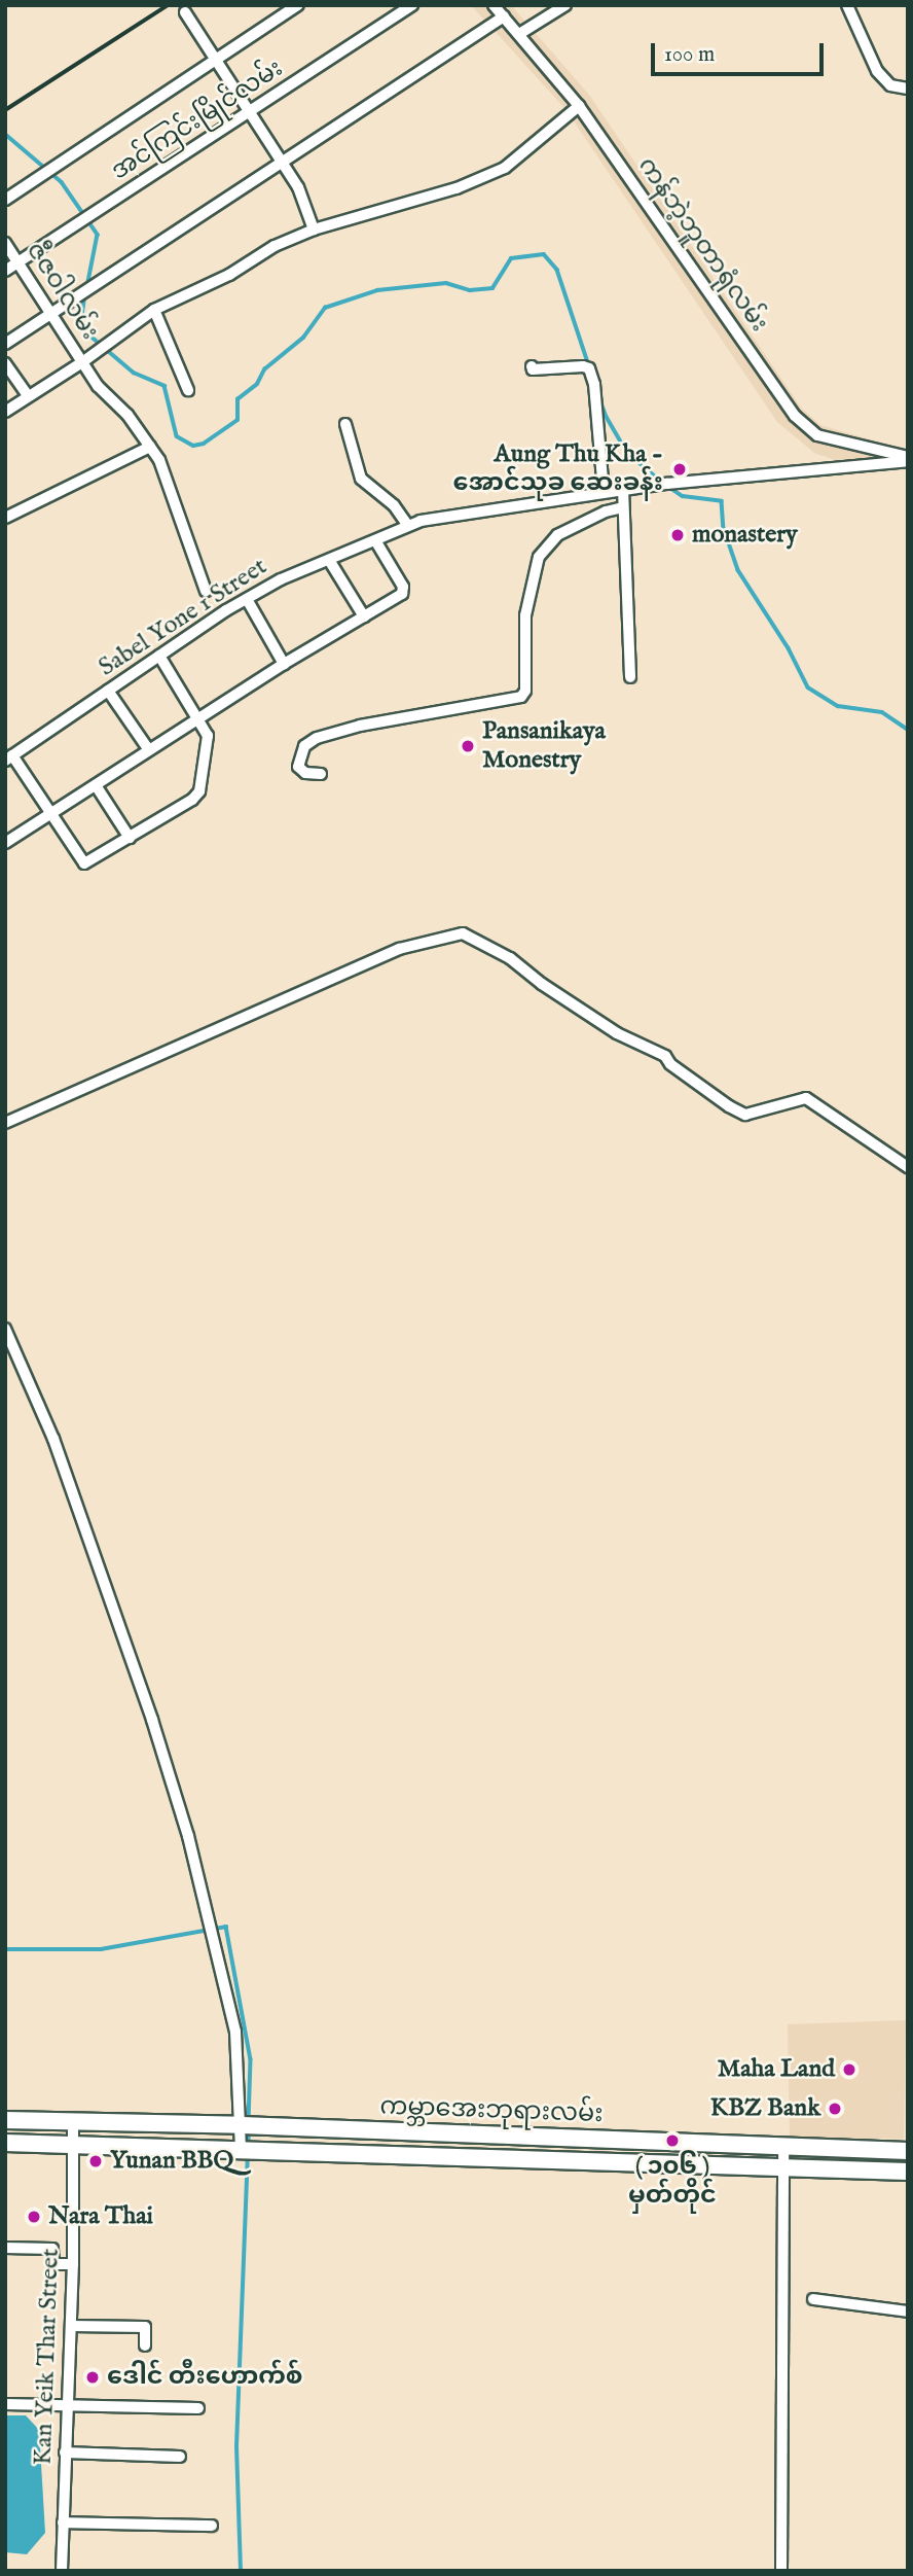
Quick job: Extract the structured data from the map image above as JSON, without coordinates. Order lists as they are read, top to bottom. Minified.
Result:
{"streets":{"main road":["ကမ္ဘာအေးဘုရားလမ်း"],"street":["အင်ကြင်းမြိုင်လမ်း","ကန်ဘဲ့ဘူတာရုံလမ်း","ဇီဇဝါလမ်း","Sabel Yone 1 Street","Kan Yeik Thar Street"]},"crossings":[["အင်ကြင်းမြိုင်လမ်း","ဇီဇဝါလမ်း"],["ကန်ဘဲ့ဘူတာရုံလမ်း","Sabel Yone 1 Street"],["ကမ္ဘာအေးဘုရားလမ်း","Kan Yeik Thar Street"]],"places":["Aung Thu Kha - အောင်သုခ ဆေးခန်း","monastery","Pansanikaya Monestry","Maha Land","KBZ Bank","( ၁၀၆ ) မှတ်တိုင်","Yunan BBQ","Nara Thai","ဒေါင် တီးဟောက်စ်"],"scale_bar":"100 m"}
